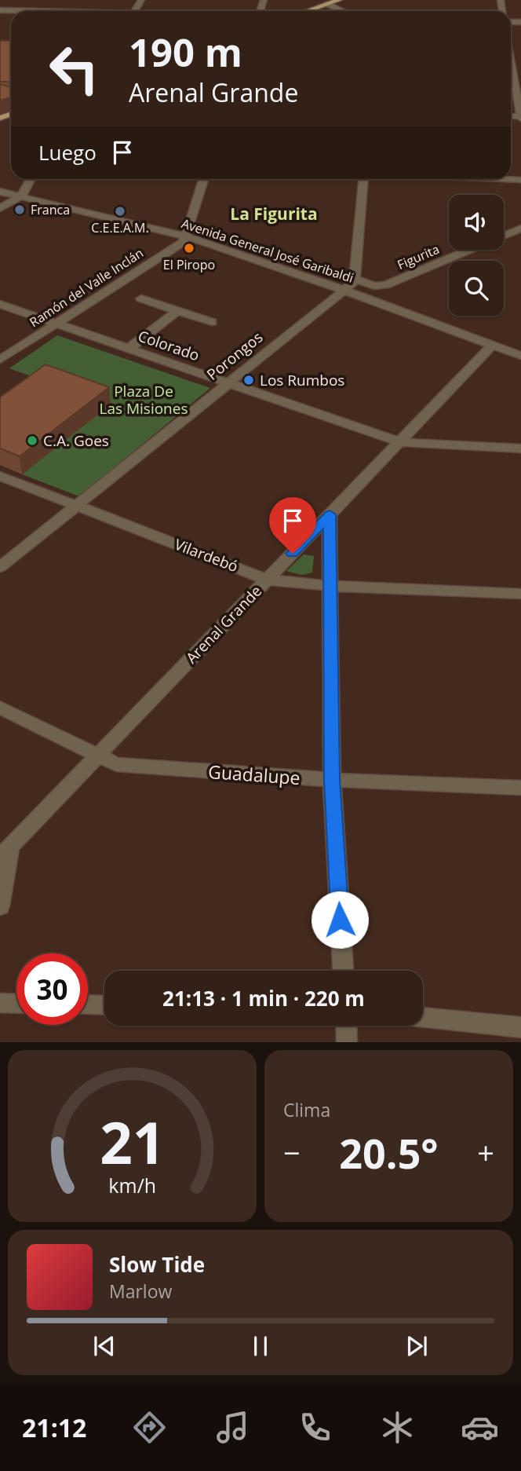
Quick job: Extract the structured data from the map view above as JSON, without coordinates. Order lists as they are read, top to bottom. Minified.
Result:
{"streets":{"street":["Avenida General José Garibaldi","Figurita","Ramón del Valle Inclán","Colorado","Porongos","Vilardebó","Arenal Grande","Guadalupe"]},"crossings":[["Avenida General José Garibaldi","Ramón del Valle Inclán"],["Avenida General José Garibaldi","Porongos"],["Avenida General José Garibaldi","Arenal Grande"],["Figurita","Porongos"],["Ramón del Valle Inclán","Colorado"],["Colorado","Porongos"],["Colorado","Arenal Grande"],["Porongos","Vilardebó"],["Vilardebó","Arenal Grande"],["Arenal Grande","Guadalupe"]],"districts":["La Figurita"],"parks":["Plaza De Las Misiones"],"places":["Franca","C.E.E.A.M.","El Piropo","Los Rumbos","C.A. Goes"],"page":{"turn":["190 m","Arenal Grande"],"then":"Luego","limit":"30","trip":"21:13 · 1 min · 220 m","tile":"Clima","heat":["−","20.5°","+"],"song":["Slow Tide","Marlow"],"tabs":"21:12","gauge":["21","km/h"]}}
